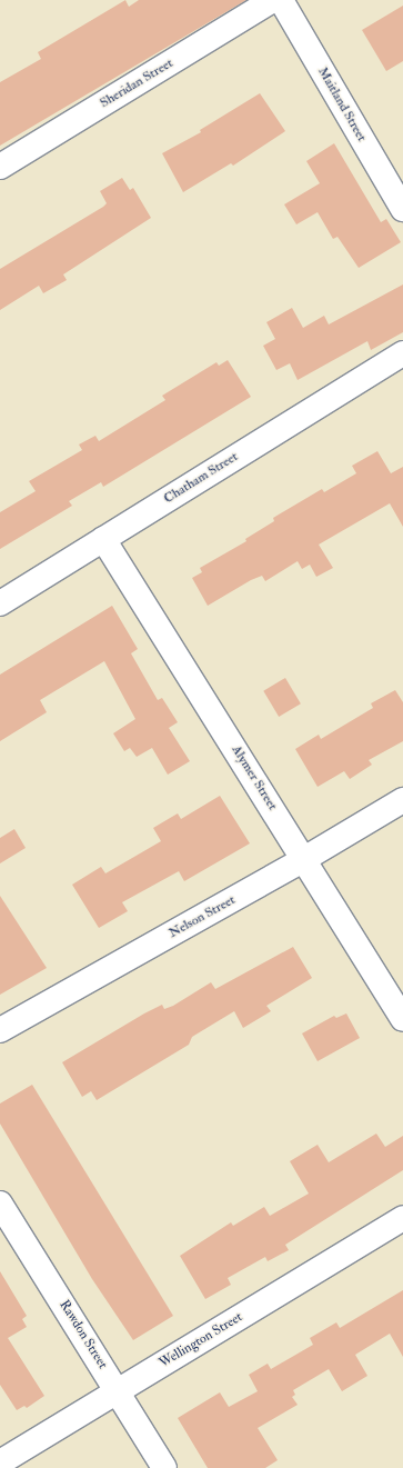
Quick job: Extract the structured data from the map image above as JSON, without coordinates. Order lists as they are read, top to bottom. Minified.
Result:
{"streets":{"street":["Sheridan Street","Maitland Street","Chatham Street","Alymer Street","Nelson Street","Rawdon Street","Wellington Street"]},"crossings":[["Chatham Street","Alymer Street"],["Alymer Street","Nelson Street"],["Rawdon Street","Wellington Street"]]}
